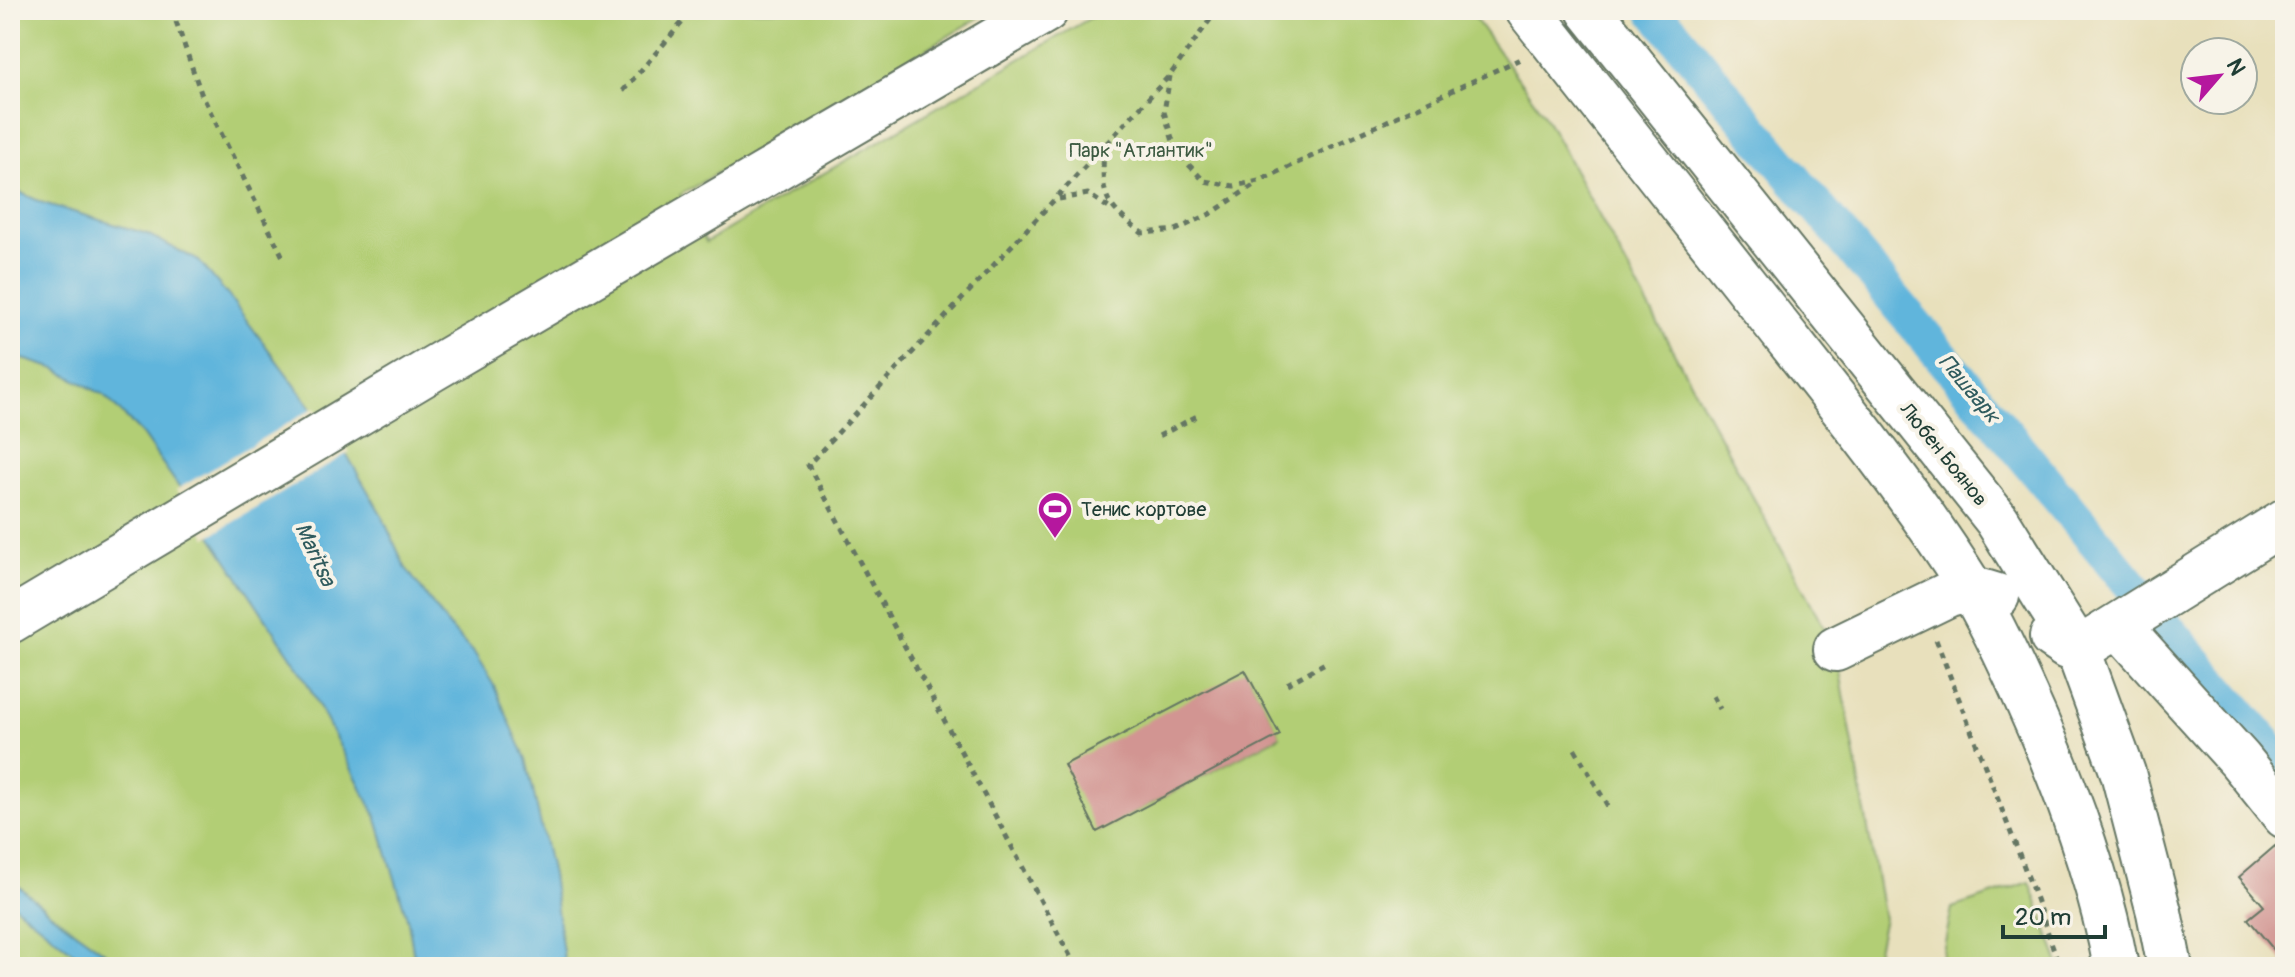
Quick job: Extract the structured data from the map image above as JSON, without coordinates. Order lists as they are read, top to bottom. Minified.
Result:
{"streets":{"street":["Любен Боянов"]},"water":["Пашаарк","Maritsa"],"parks":["Парк \"Атлантик\""],"places":{"sports":["Тенис кортове"]},"scale_bar":"20 m","north":"top right"}
